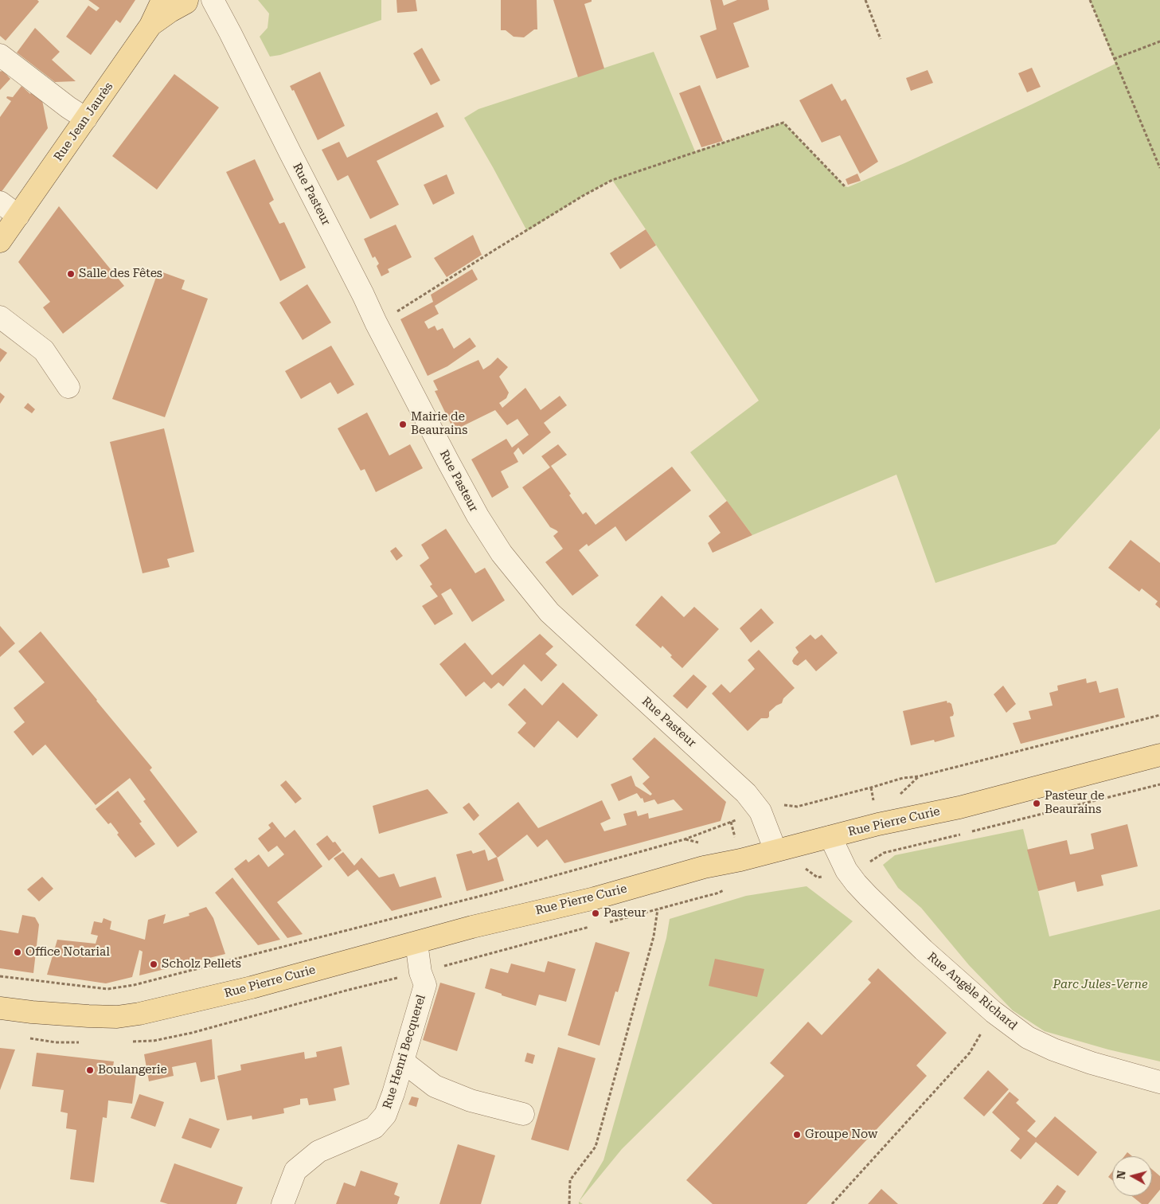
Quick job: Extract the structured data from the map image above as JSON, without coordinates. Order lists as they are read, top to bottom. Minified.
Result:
{"streets":{"main road":["Rue Jean Jaurès","Rue Pierre Curie"],"street":["Rue Pasteur","Rue Angèle Richard","Rue Henri Becquerel"]},"crossings":[["Rue Pasteur","Rue Pierre Curie"],["Rue Pierre Curie","Rue Angèle Richard"],["Rue Pierre Curie","Rue Henri Becquerel"]],"parks":["Parc Jules-Verne"],"places":["Salle des Fêtes","Mairie de Beaurains","Pasteur de Beaurains","Pasteur","Office Notarial","Scholz Pellets","Boulangerie","Groupe Now"],"north":"left"}
